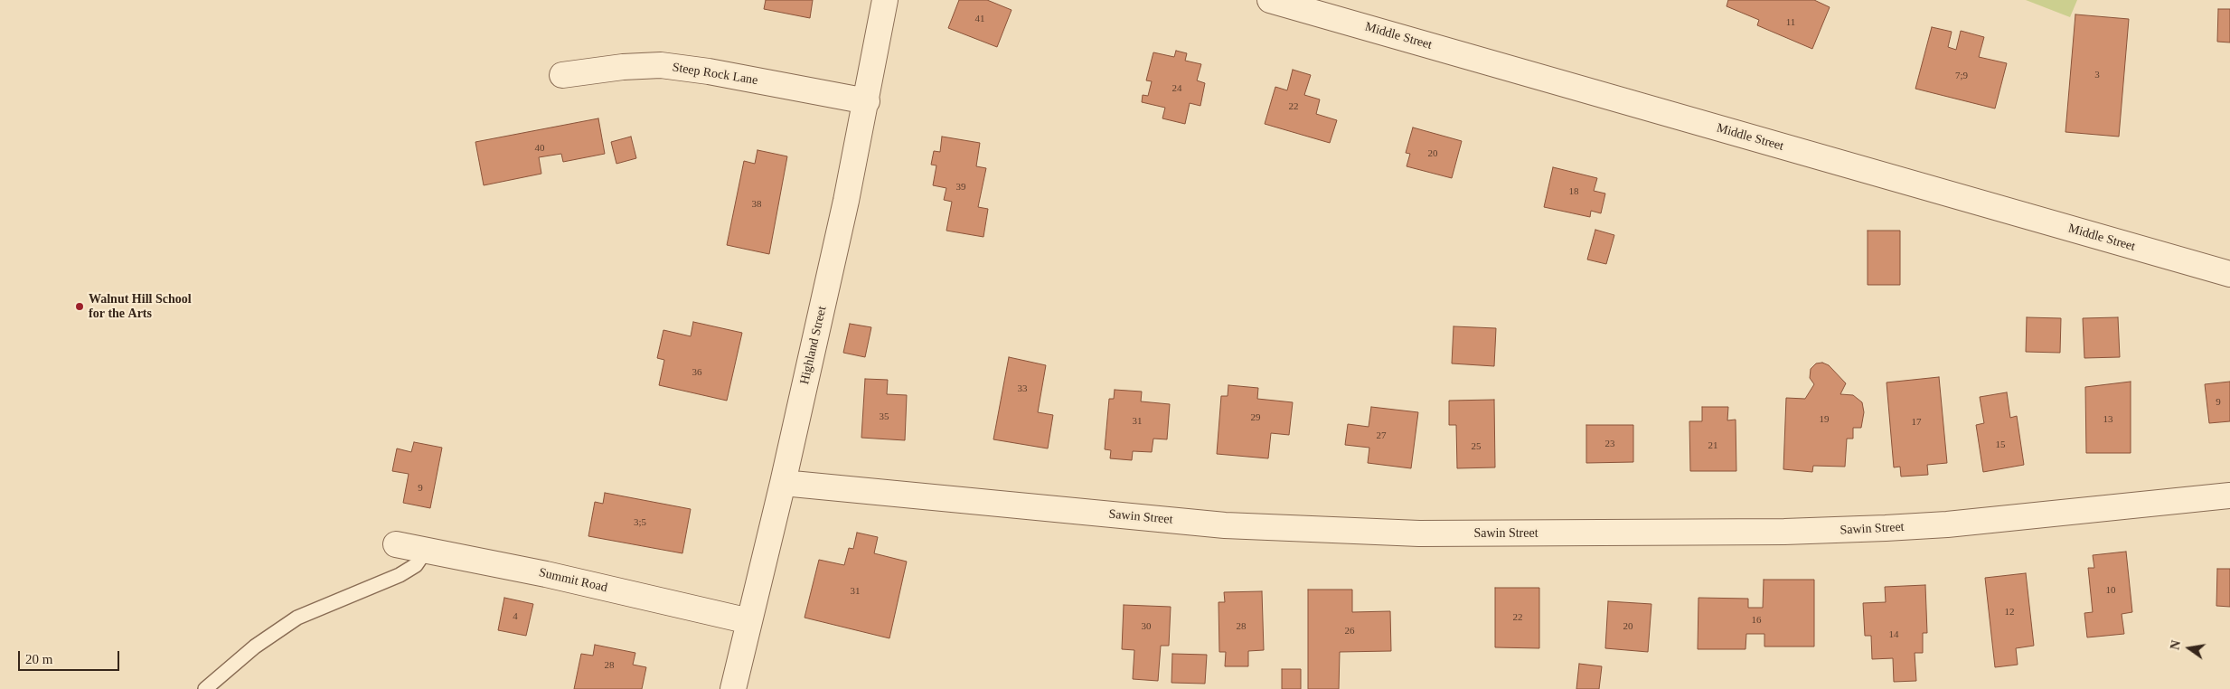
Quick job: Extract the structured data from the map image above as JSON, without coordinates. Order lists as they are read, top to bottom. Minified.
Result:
{"streets":{"street":["Middle Street","Steep Rock Lane","Highland Street","Sawin Street","Summit Road"]},"crossings":[["Steep Rock Lane","Highland Street"],["Highland Street","Sawin Street"],["Highland Street","Summit Road"]],"places":["Walnut Hill School for the Arts"],"house_numbers":["41","11","3","7;9","24","22","40","20","39","18","38","36","33","9","35","29","19","13","31","17","27","23","15","21","25","9","3;5","10","31","12","4","22","16","30","28","20","26","14","28"],"scale_bar":"20 m","north":"left"}
